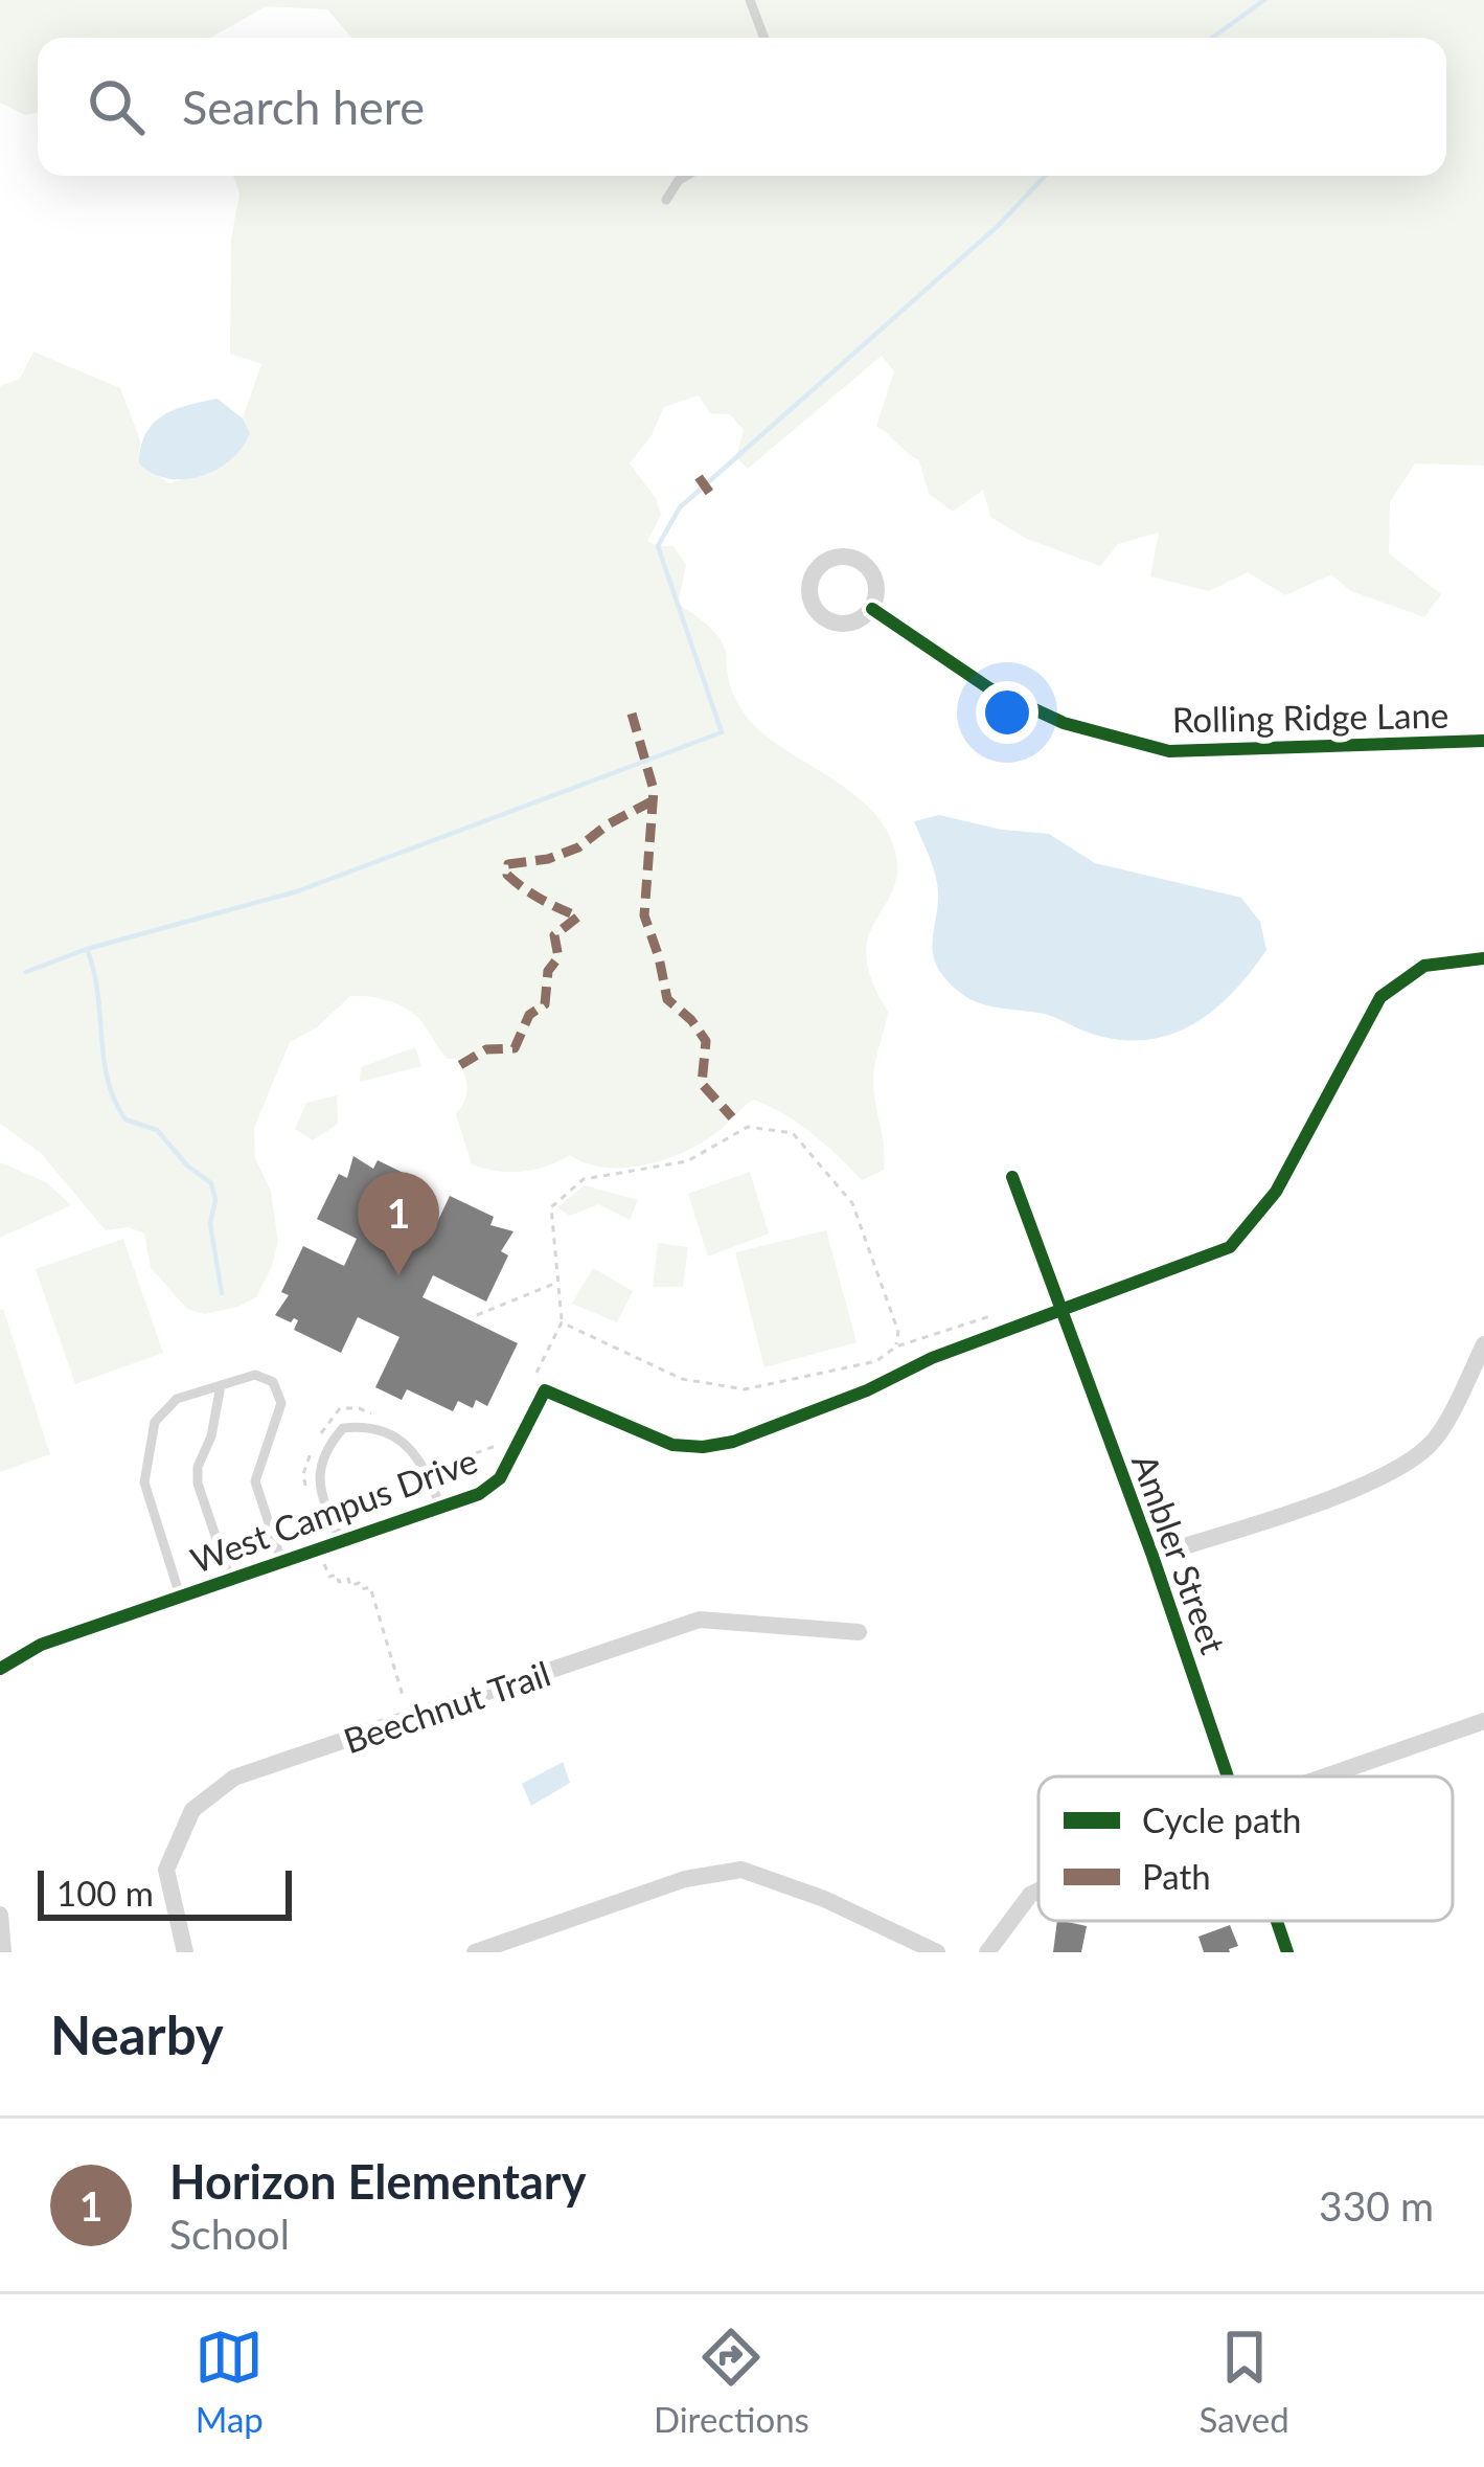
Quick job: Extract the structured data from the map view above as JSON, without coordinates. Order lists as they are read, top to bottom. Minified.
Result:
{"streets":{"street":["Rolling Ridge Lane","West Campus Drive","Ambler Street","Beechnut Trail"]},"crossings":[["West Campus Drive","Ambler Street"]],"legend":["Cycle path","Path"],"scale_bar":"100 m","page":{"search":"Search here","pins":"1","scale":"100 m","heading":"Nearby","list":[{"mark":"1","name":"Horizon Elementary","note":"School","value":"330 m"}],"nav":["Map","Directions","Saved"]}}
